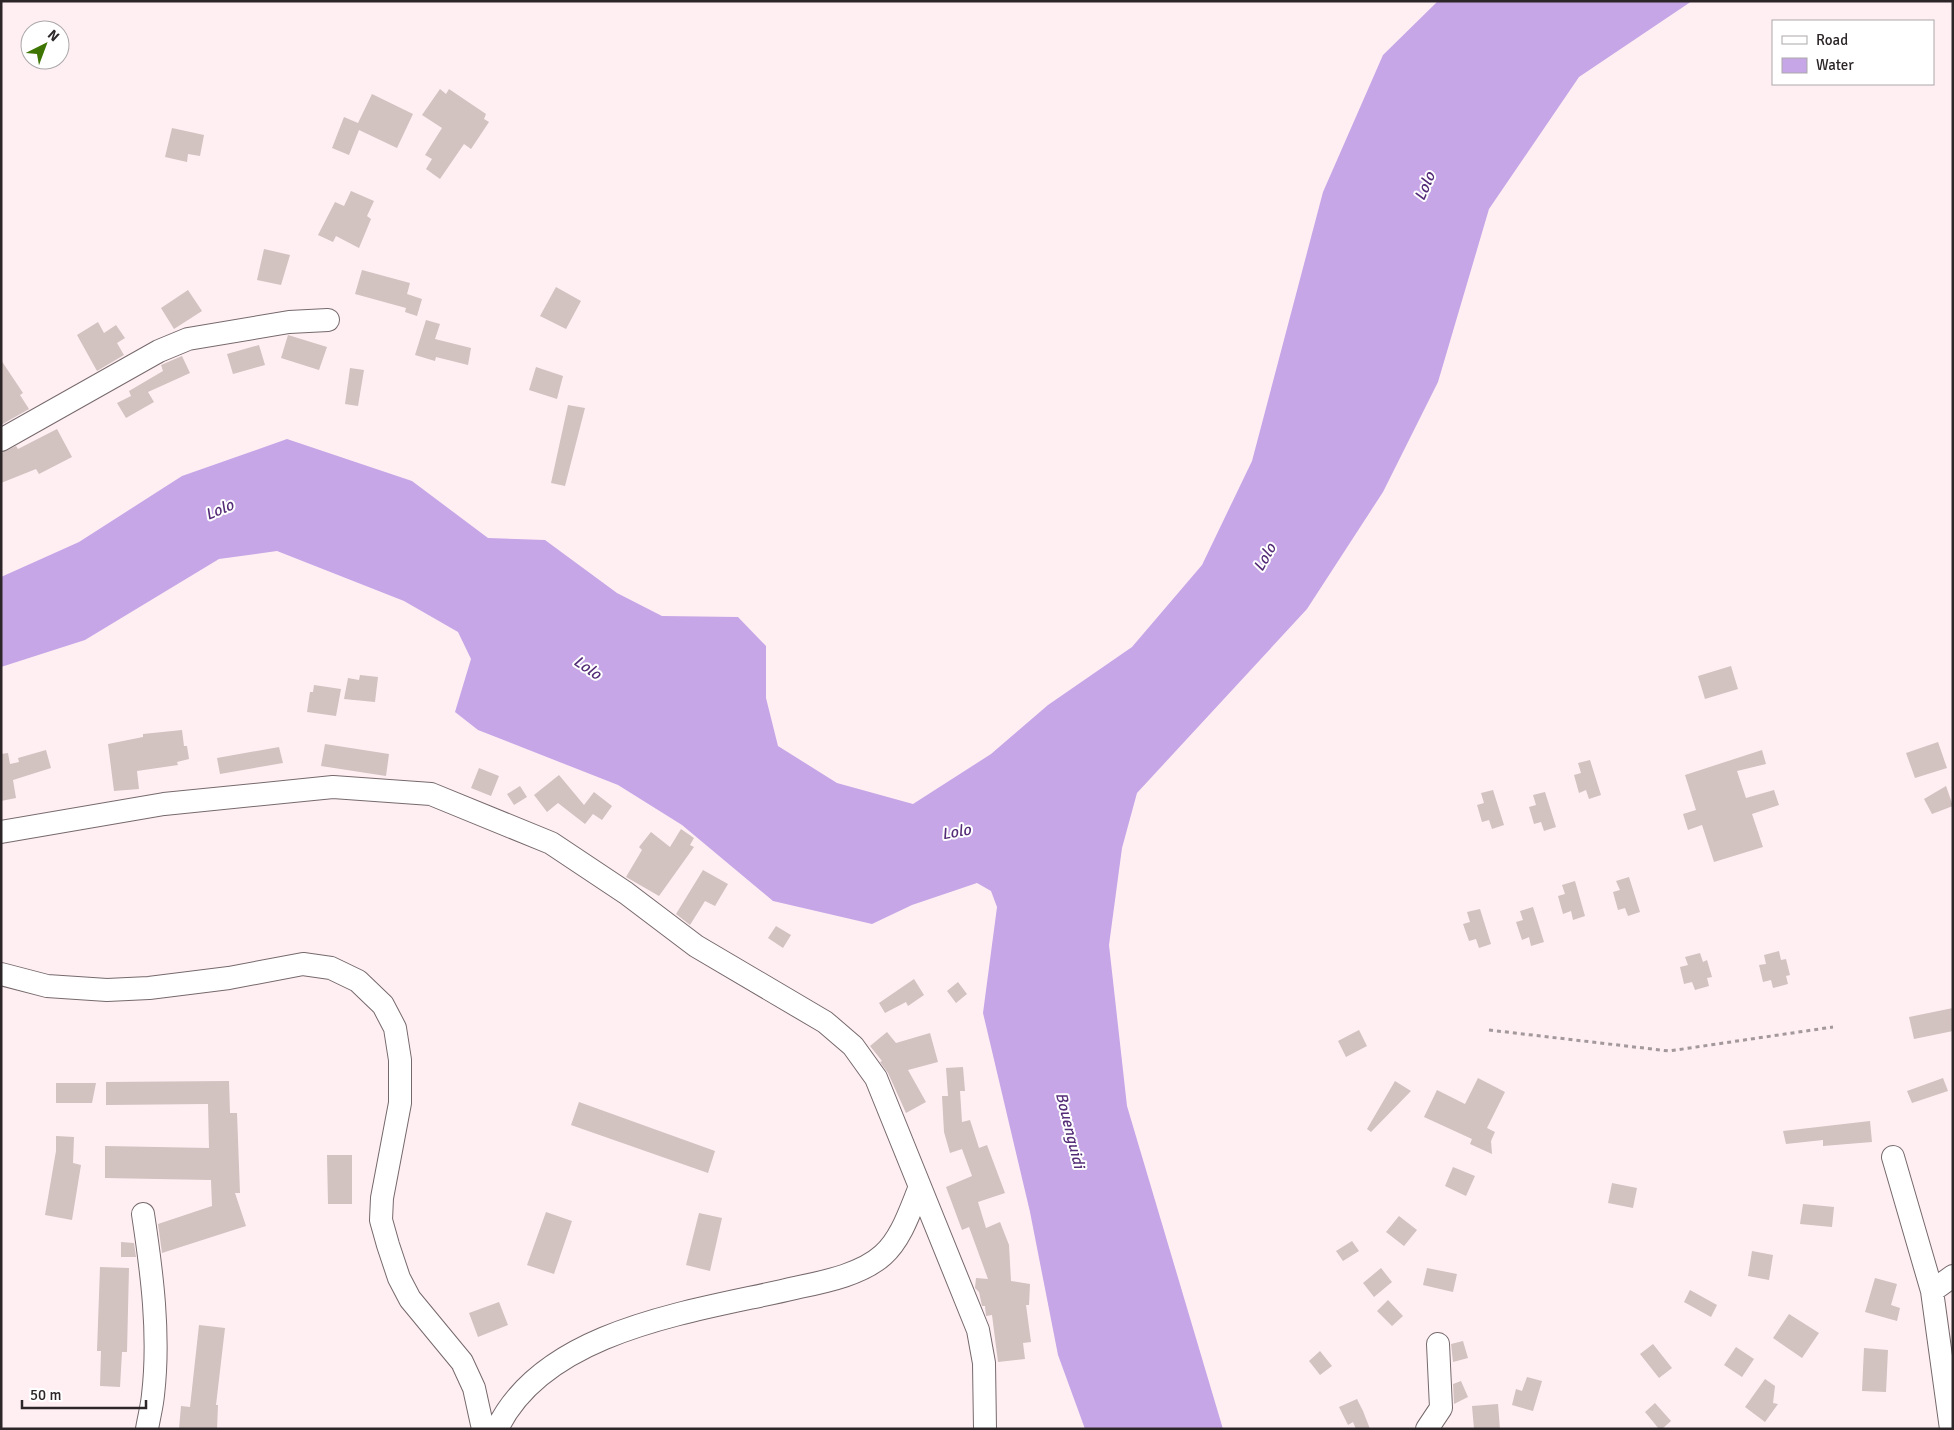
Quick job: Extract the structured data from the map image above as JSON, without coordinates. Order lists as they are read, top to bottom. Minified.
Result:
{"water":["Lolo","Bouenguidi"],"legend":["Road","Water"],"scale_bar":"50 m","north":"top right"}
